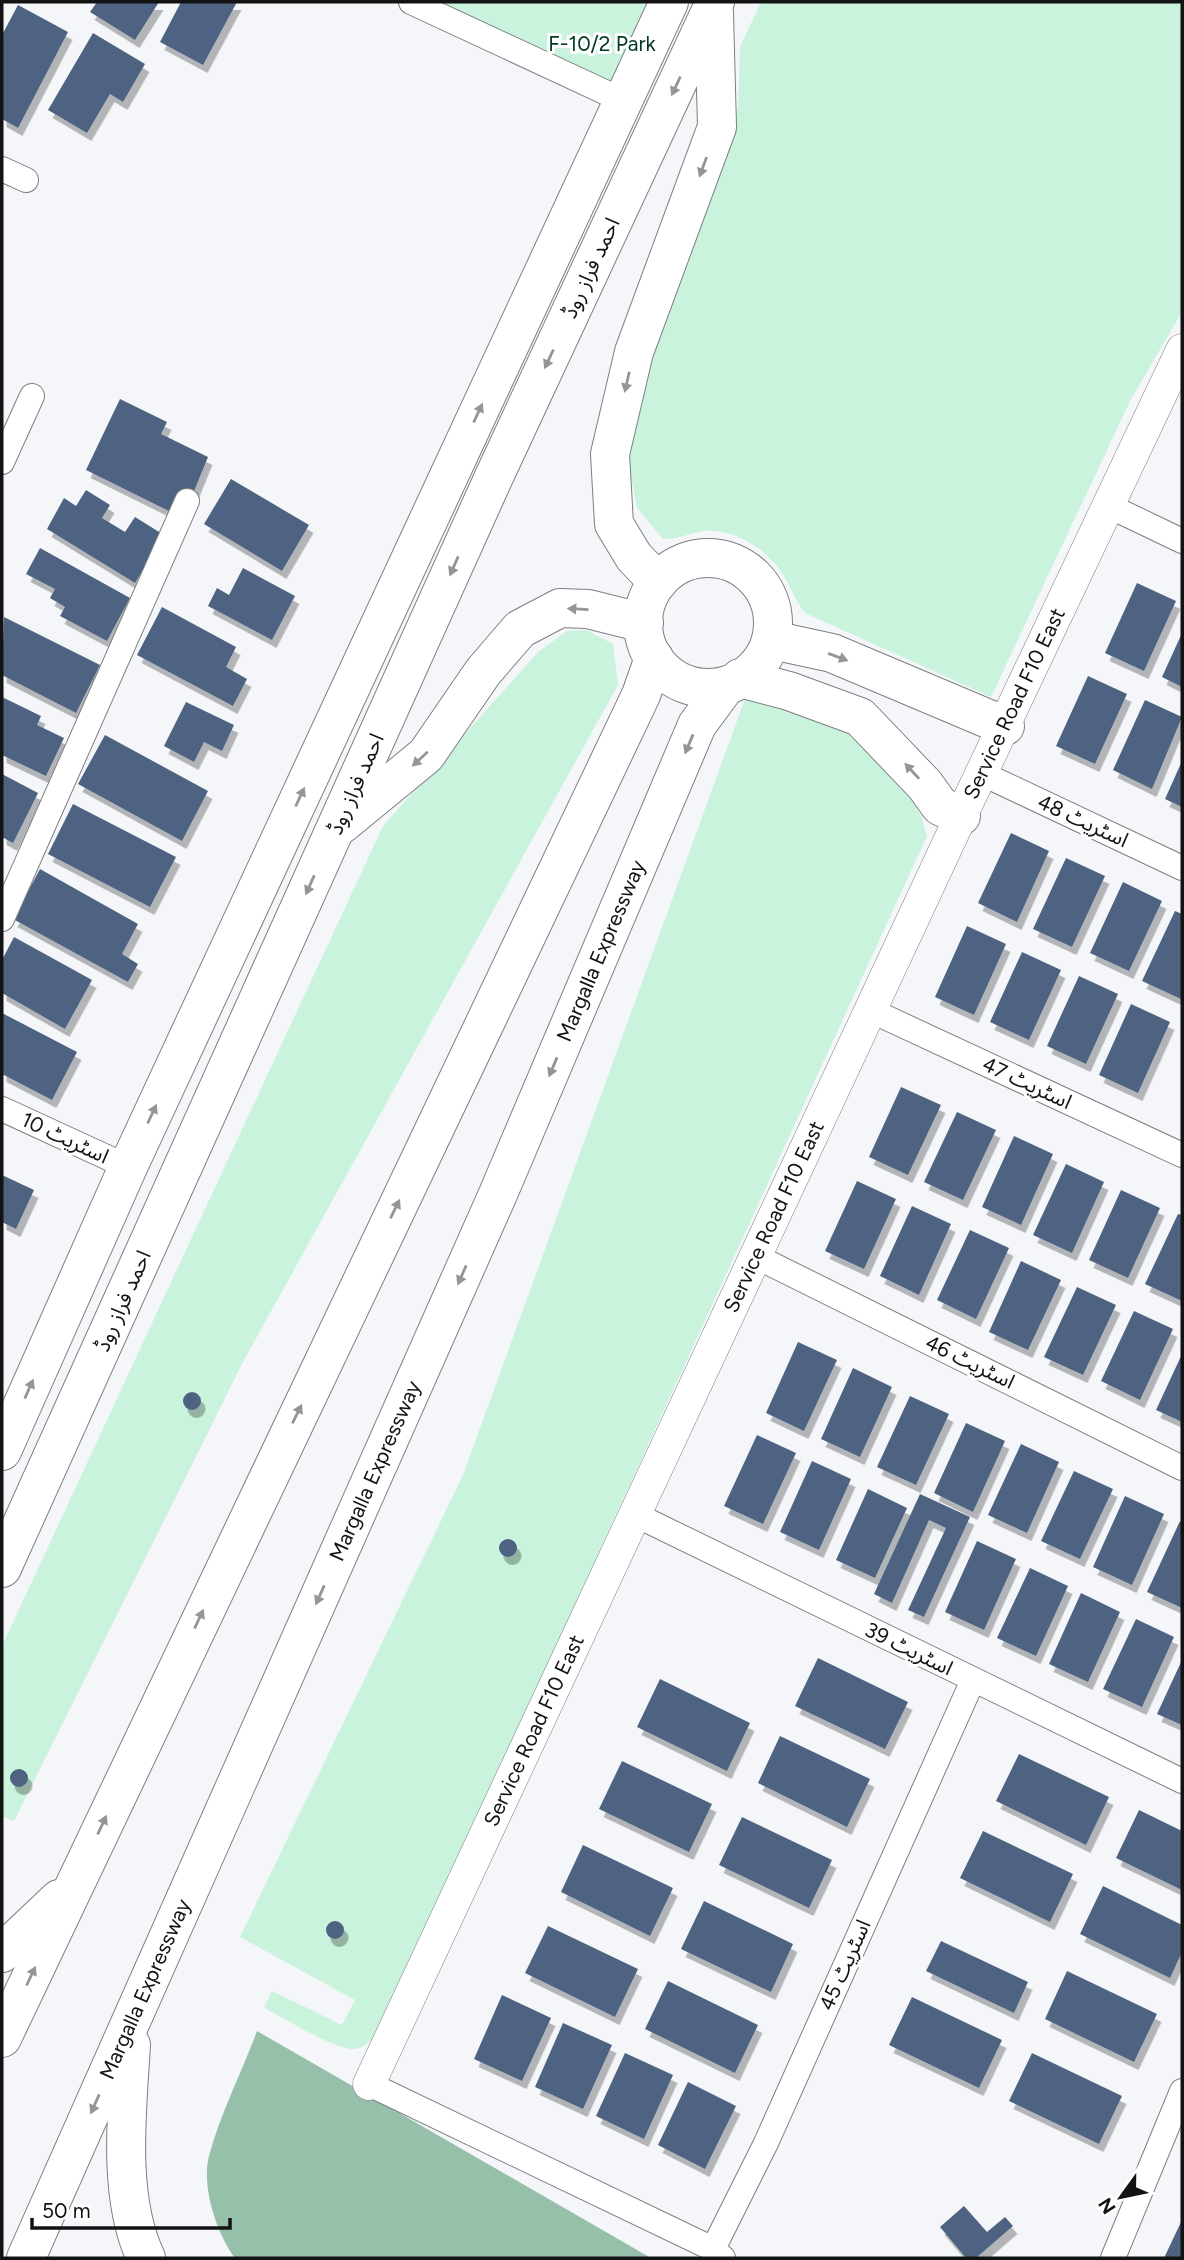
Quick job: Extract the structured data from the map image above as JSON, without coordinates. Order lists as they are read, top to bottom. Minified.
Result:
{"streets":{"main road":["احمد فراز روڈ","Margalla Expressway"],"street":["Service Road F10 East","اسٹریٹ 48","اسٹریٹ 47","اسٹریٹ 10","اسٹریٹ 46","اسٹریٹ 39","اسٹریٹ 45"]},"crossings":[["احمد فراز روڈ","اسٹریٹ 10"],["Service Road F10 East","اسٹریٹ 48"],["Service Road F10 East","اسٹریٹ 47"],["Service Road F10 East","اسٹریٹ 46"],["Service Road F10 East","اسٹریٹ 39"],["اسٹریٹ 39","اسٹریٹ 45"]],"parks":["F-10/2 Park"],"scale_bar":"50 m","north":"bottom left"}
